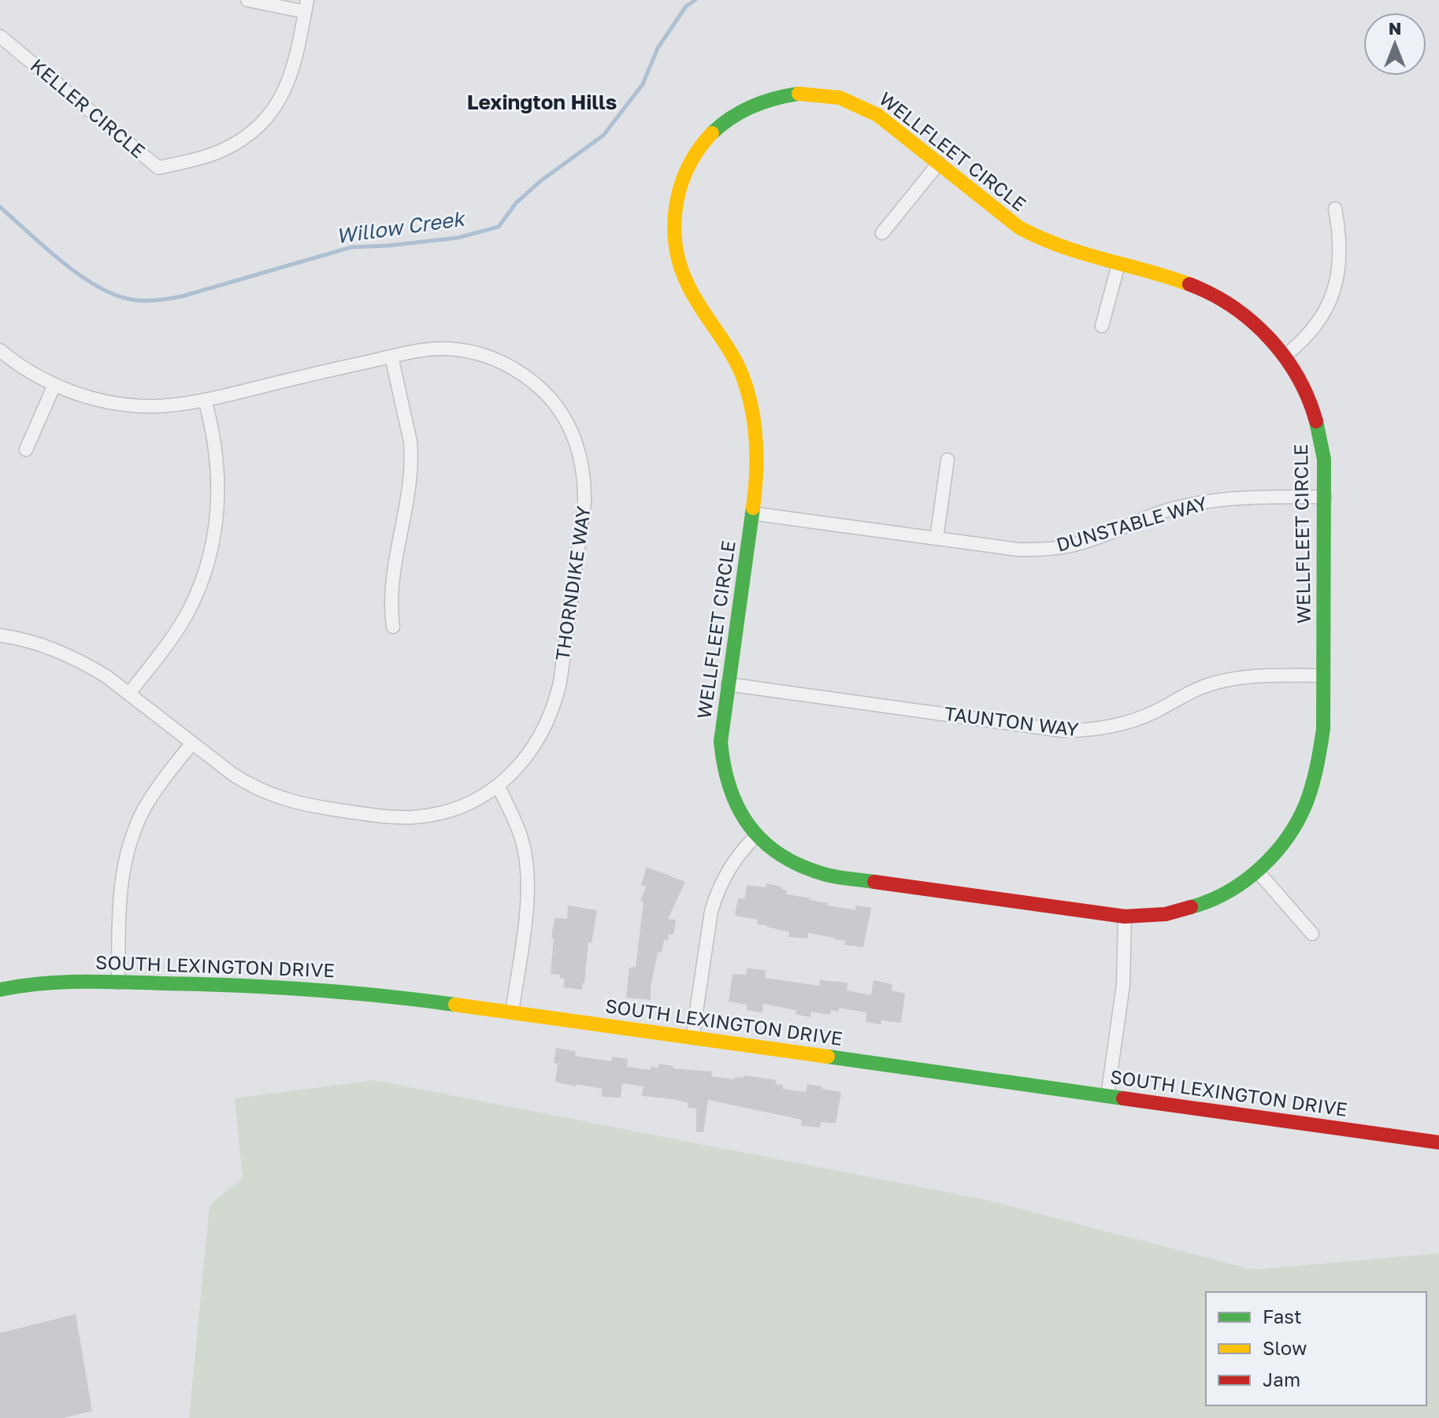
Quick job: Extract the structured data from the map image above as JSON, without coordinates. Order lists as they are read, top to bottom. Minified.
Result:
{"streets":{"street":["KELLER CIRCLE","WELLFLEET CIRCLE","DUNSTABLE WAY","THORNDIKE WAY","TAUNTON WAY","SOUTH LEXINGTON DRIVE"]},"crossings":[["WELLFLEET CIRCLE","DUNSTABLE WAY"],["WELLFLEET CIRCLE","TAUNTON WAY"]],"districts":["Lexington Hills"],"water":["Willow Creek"],"legend":["Fast","Slow","Jam"],"north":"top"}
